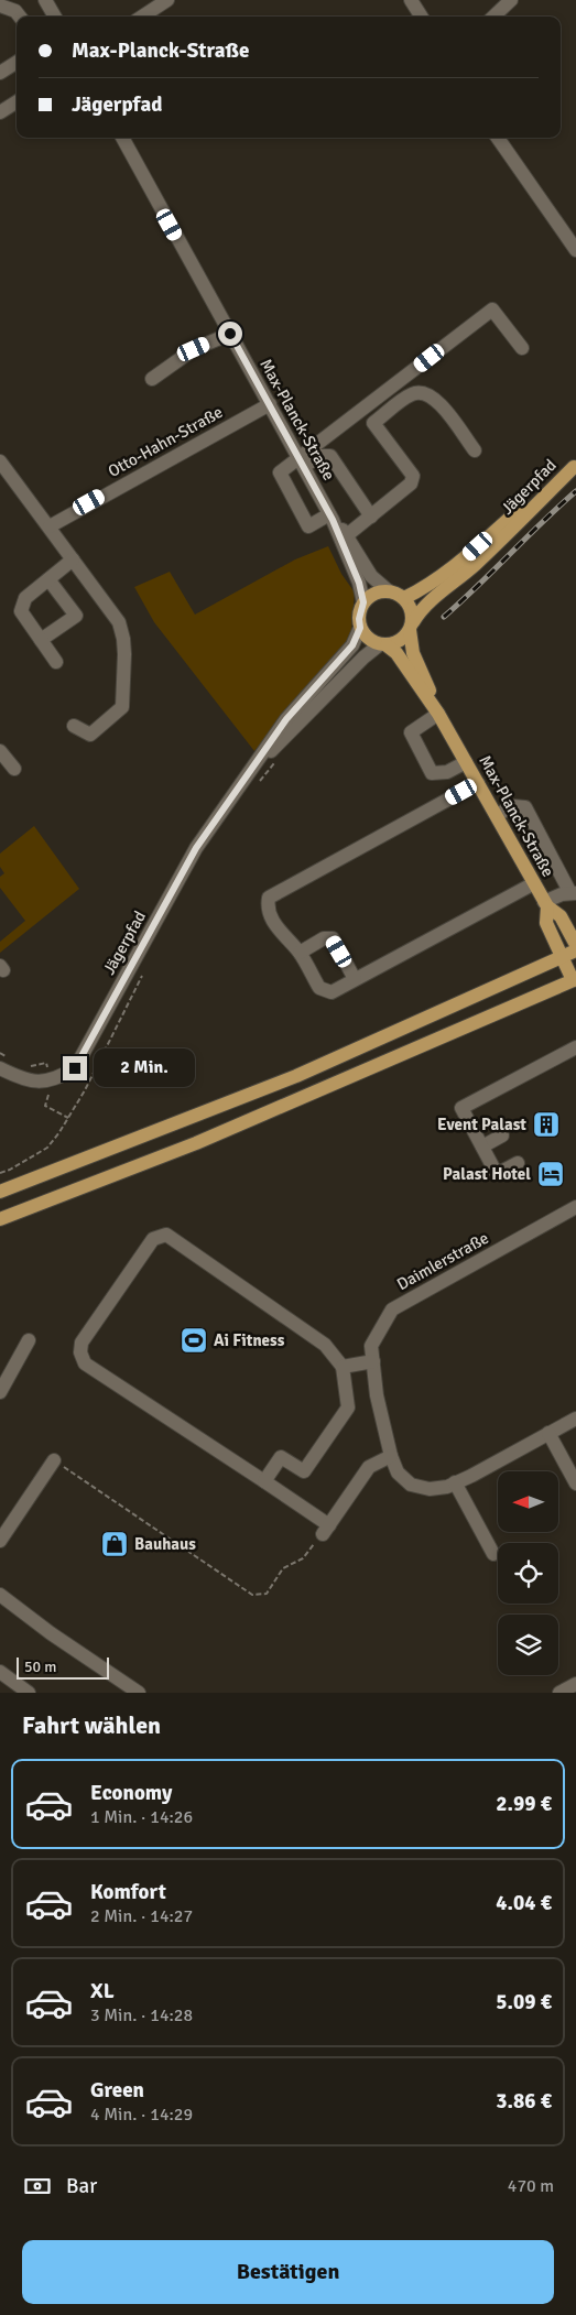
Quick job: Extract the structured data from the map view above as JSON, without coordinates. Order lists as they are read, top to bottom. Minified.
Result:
{"streets":{"main road":["Max-Planck-Straße","Jägerpfad"],"street":["Otto-Hahn-Straße","Daimlerstraße"]},"crossings":[["Max-Planck-Straße","Otto-Hahn-Straße"],["Max-Planck-Straße","Jägerpfad"]],"places":{"building":["Event Palast"],"hotel":["Palast Hotel"],"sports":["Ai Fitness"],"shop":["Bauhaus"]},"scale_bar":"50 m","north":"left","page":{"banner":["Max-Planck-Straße","Jägerpfad"],"bubble":"2 Min.","scale":"50 m","heading":"Fahrt wählen","list":[{"name":"Economy","note":"1 Min. · 14:26","value":"2.99 €"},{"name":"Komfort","note":"2 Min. · 14:27","value":"4.04 €"},{"name":"XL","note":"3 Min. · 14:28","value":"5.09 €"},{"name":"Green","note":"4 Min. · 14:29","value":"3.86 €"}],"pay":["Bar","470 m"],"buttons":"Bestätigen"}}
